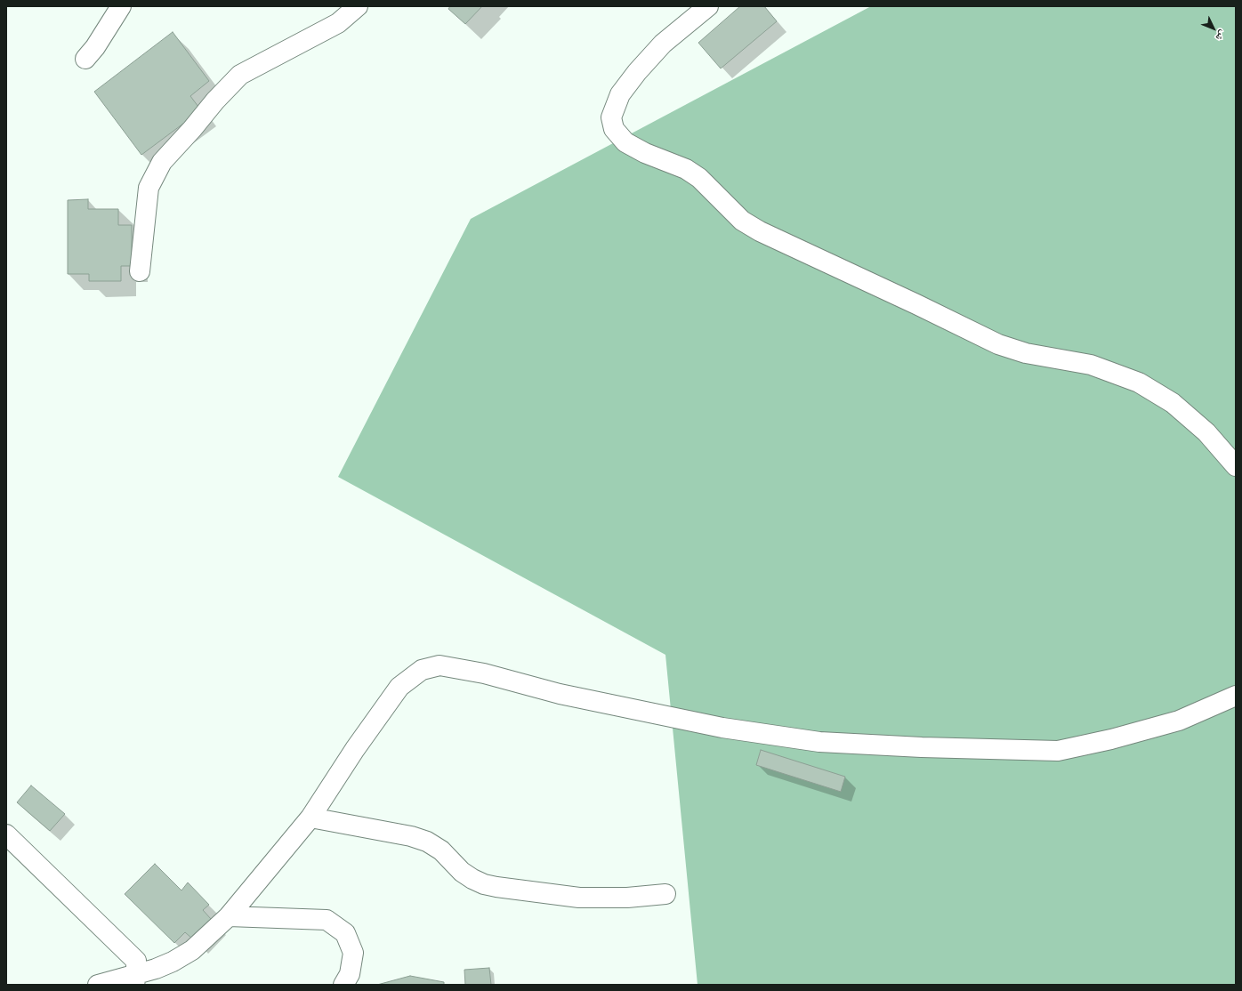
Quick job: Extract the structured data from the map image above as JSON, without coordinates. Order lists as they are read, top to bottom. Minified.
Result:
{"north":"bottom right"}
